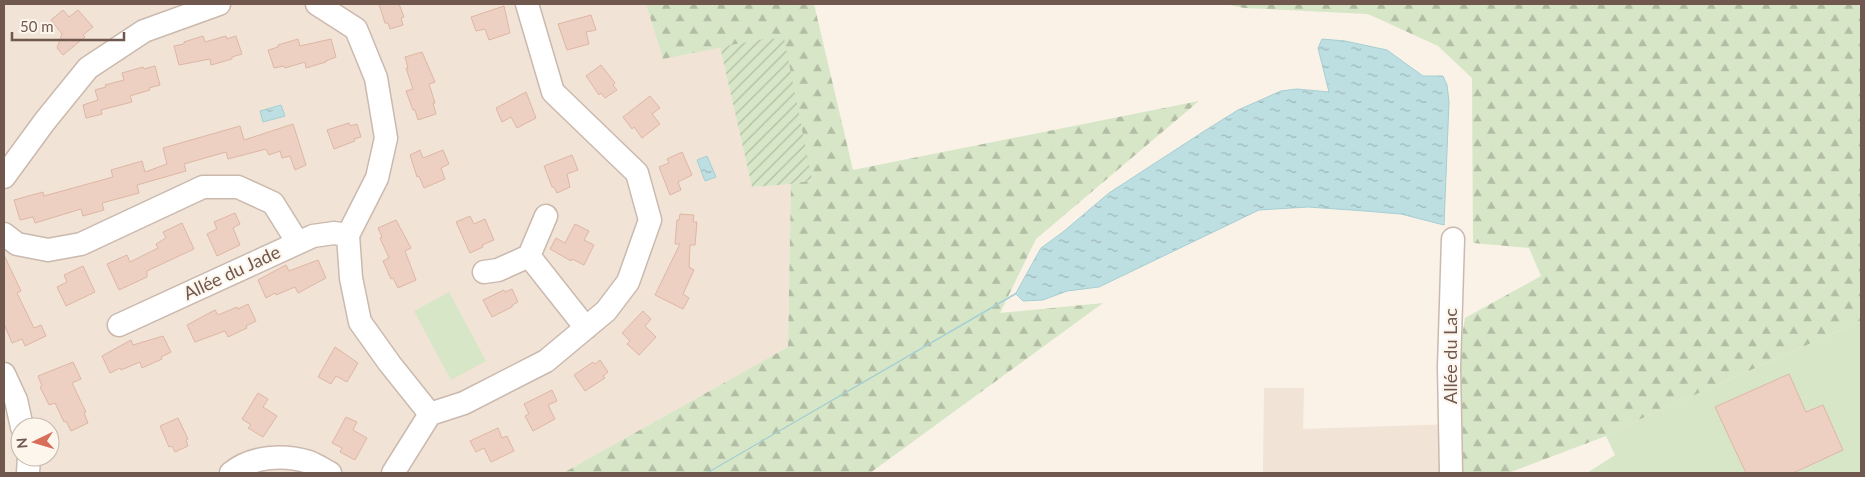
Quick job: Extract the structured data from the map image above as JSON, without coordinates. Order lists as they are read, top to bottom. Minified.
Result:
{"streets":{"street":["Allée du Jade","Allée du Lac"]},"scale_bar":"50 m","north":"left"}
